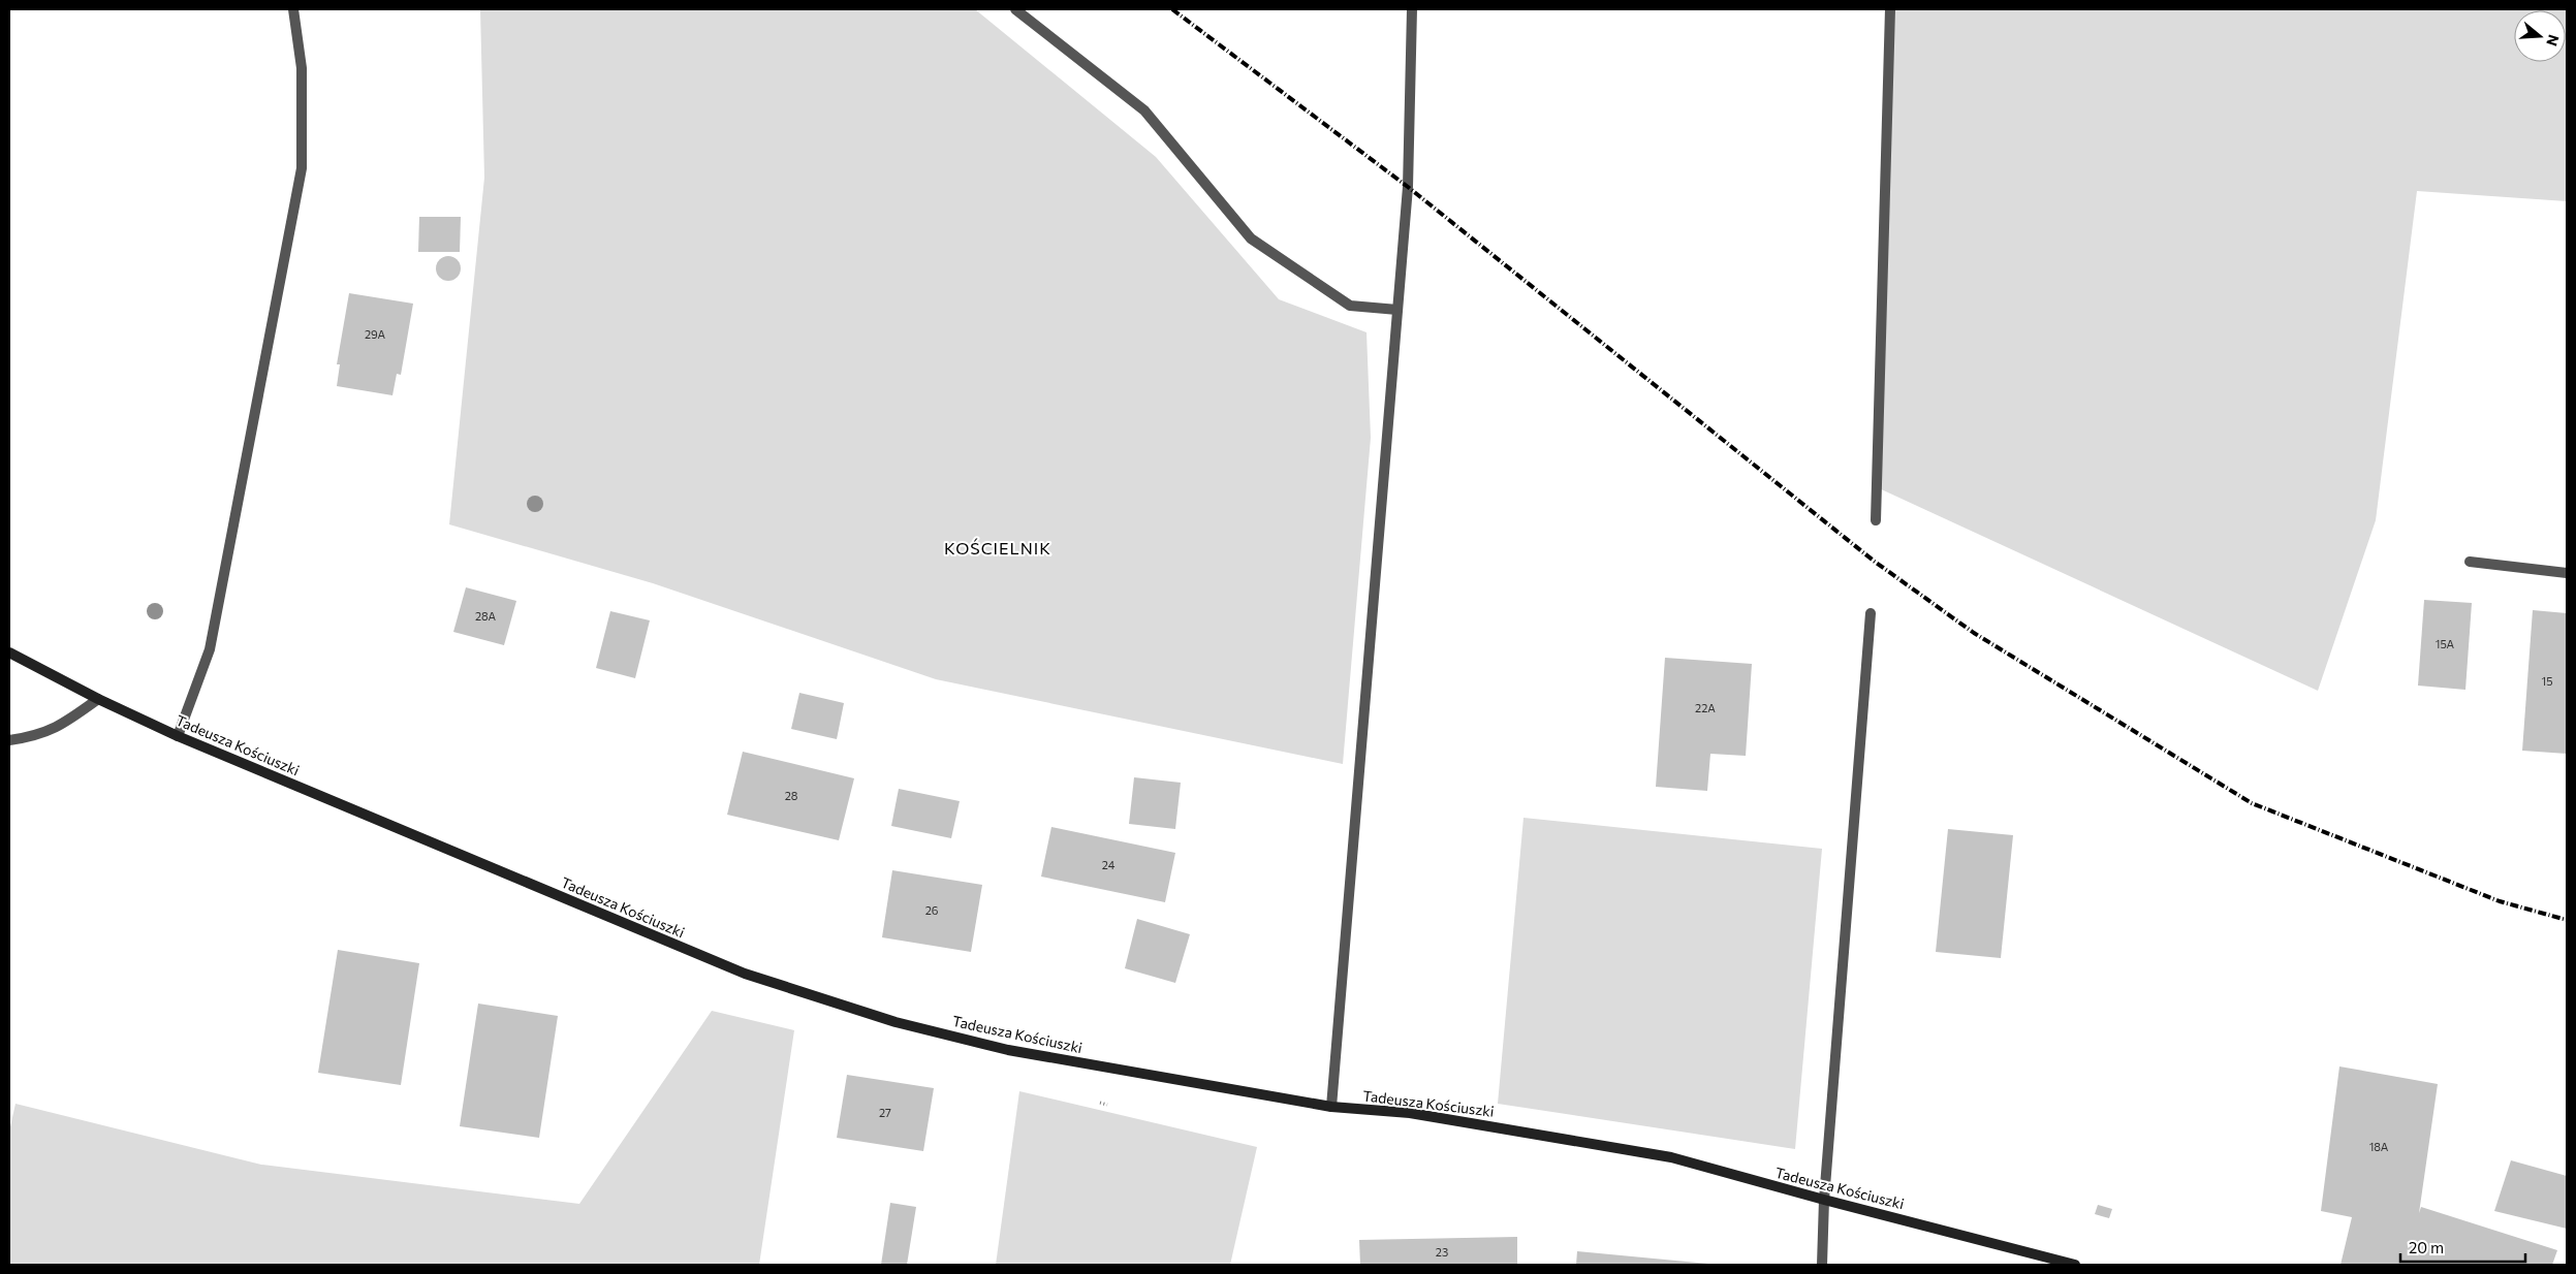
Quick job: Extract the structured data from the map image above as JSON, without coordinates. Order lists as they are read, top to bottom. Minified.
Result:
{"streets":{"main road":["Tadeusza Kościuszki"]},"districts":["KOŚCIELNIK"],"house_numbers":["29A","28A","15A","15","22A","28","24","26","27","18A","23"],"scale_bar":"20 m","north":"right"}
